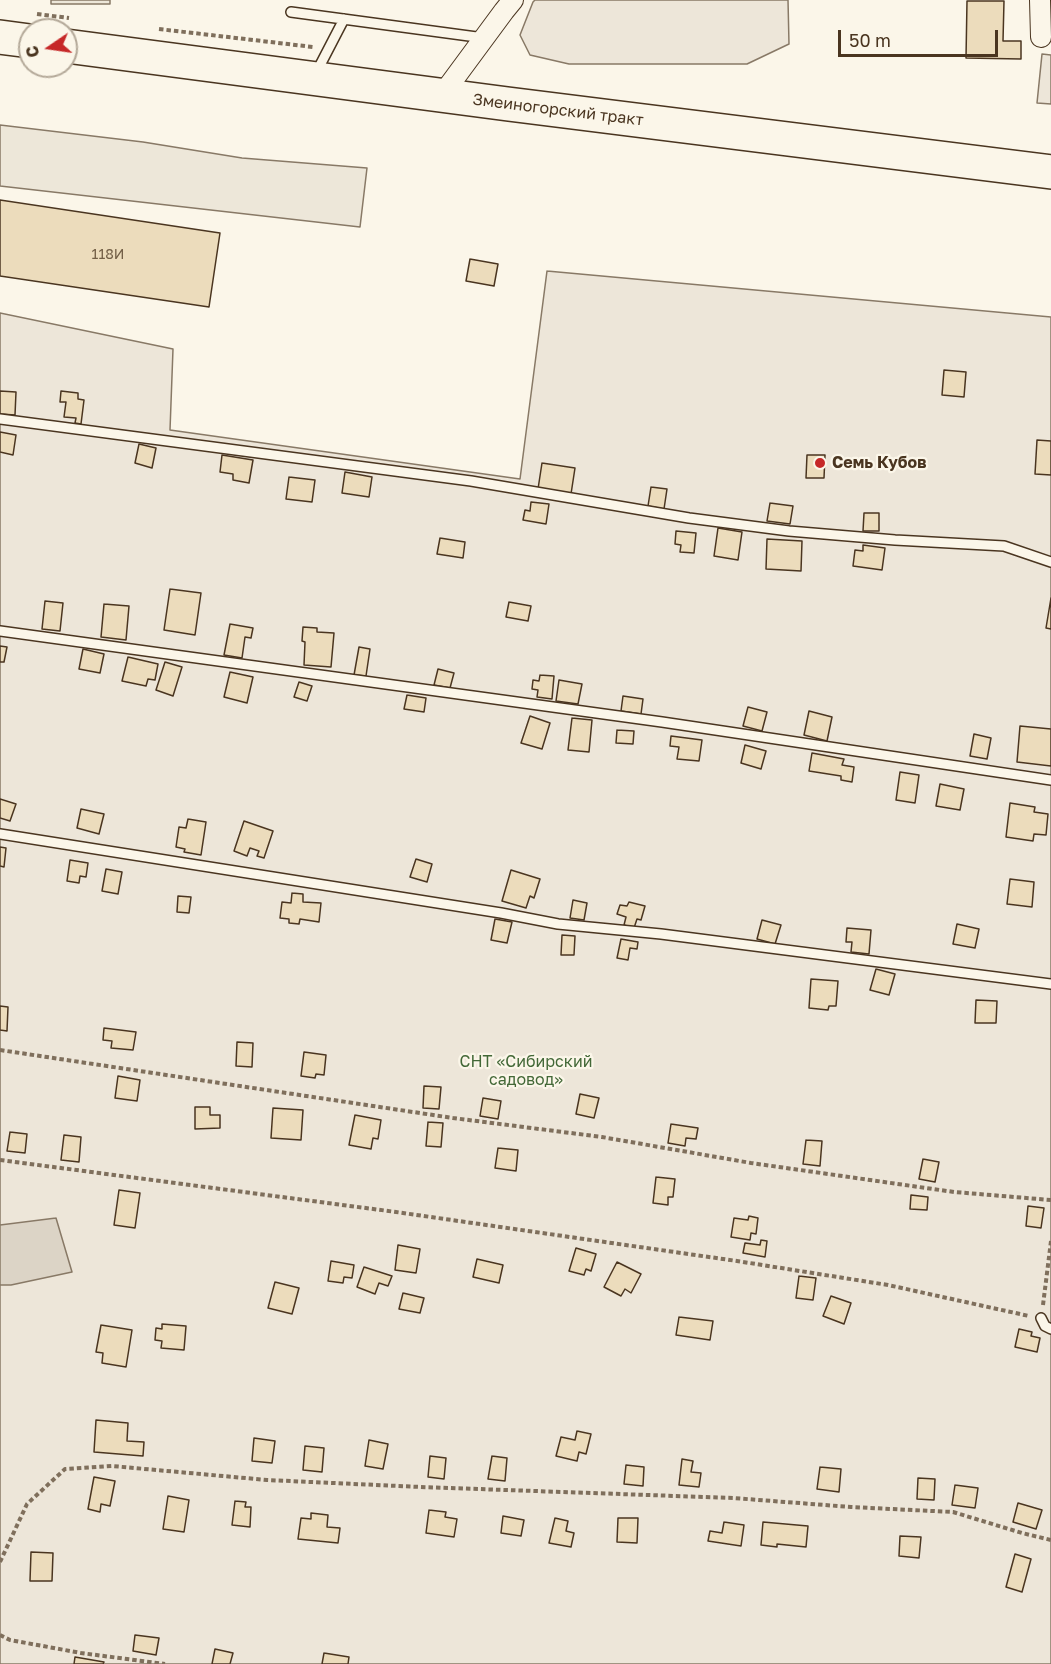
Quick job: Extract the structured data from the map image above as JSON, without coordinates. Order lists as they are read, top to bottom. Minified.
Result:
{"streets":{"highway":["Змеиногорский тракт"]},"parks":["СНТ «Сибирский садовод»"],"places":["Семь Кубов"],"house_numbers":["118И"],"scale_bar":"50 m","north":"left"}
